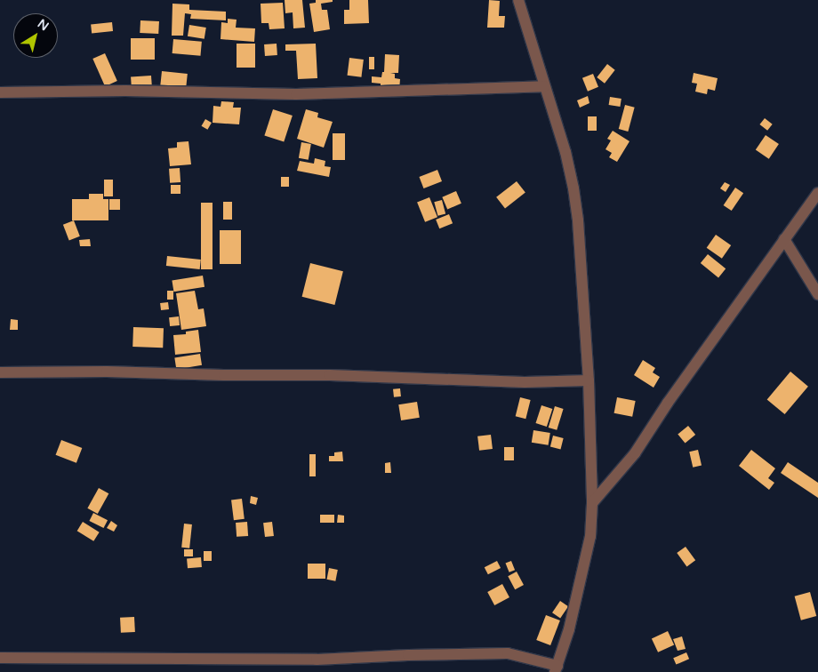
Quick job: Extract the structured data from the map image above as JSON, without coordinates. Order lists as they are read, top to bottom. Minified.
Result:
{"north":"top right"}
